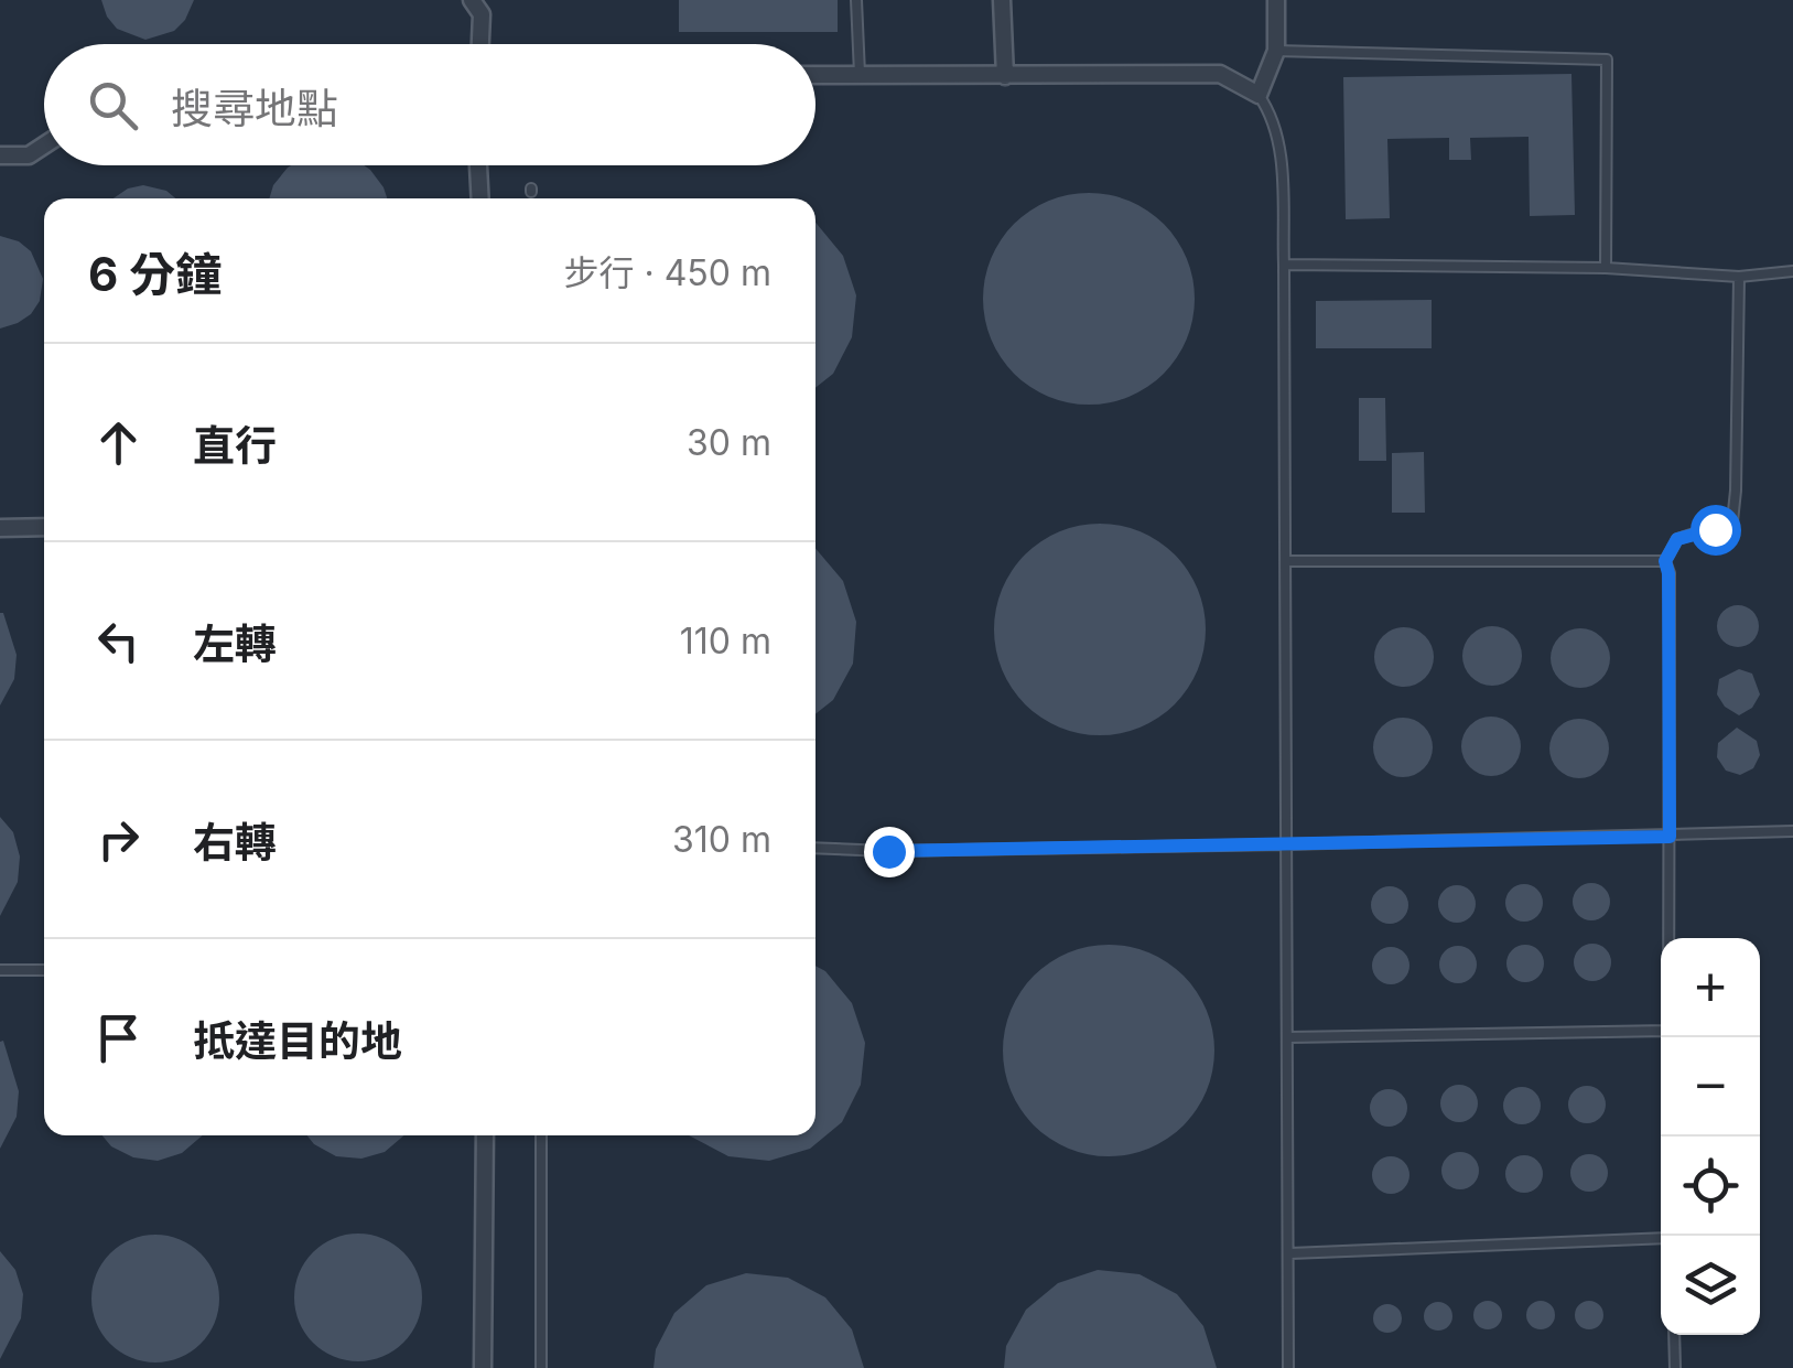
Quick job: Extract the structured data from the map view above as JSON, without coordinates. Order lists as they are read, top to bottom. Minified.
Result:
{"page":{"search":"搜尋地點","heading":["6 分鐘","步行 · 450 m"],"list":[["直行","30 m"],["左轉","110 m"],["右轉","310 m"],"抵達目的地"],"map_buttons":["+","−"]}}
